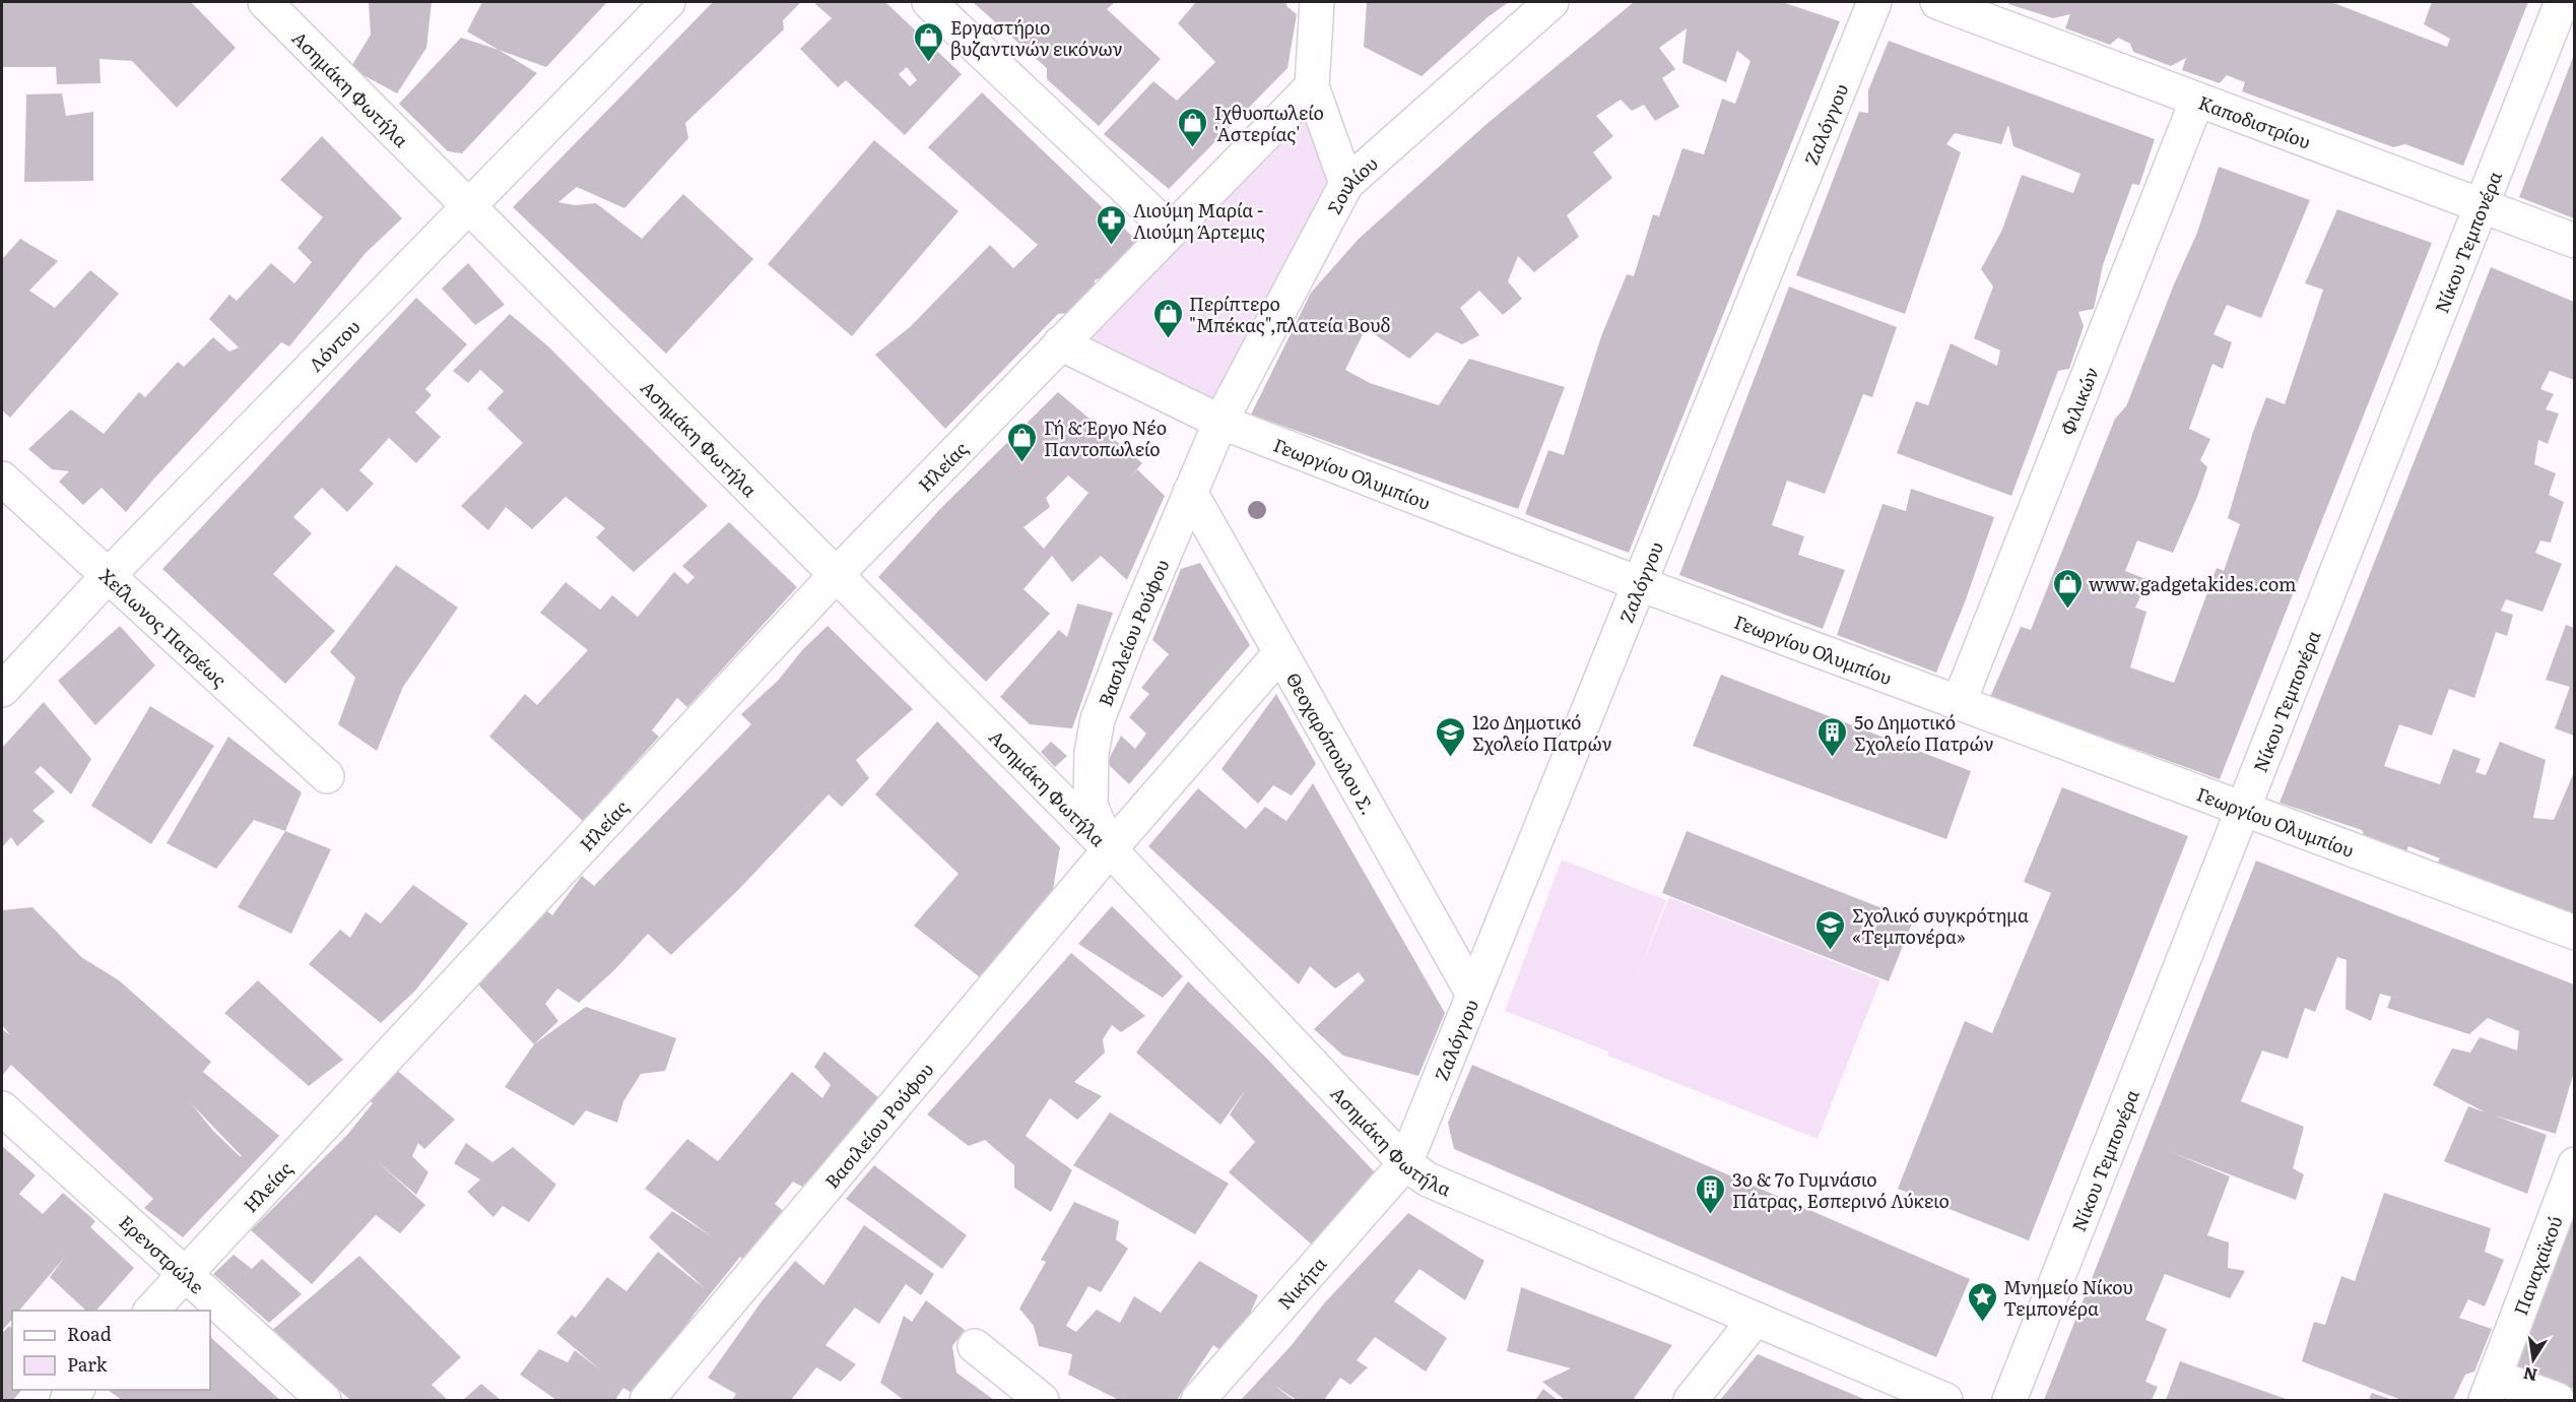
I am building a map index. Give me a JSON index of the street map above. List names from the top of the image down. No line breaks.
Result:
{"streets":{"street":["Ασημάκη Φωτήλα","Καποδιστρίου","Ζαλόγγου","Σουλίου","Νίκου Τεμπονέρα","Λόντου","Φιλικών","Ηλείας","Γεωργίου Ολυμπίου","Χείλωνος Πατρέως","Βασιλείου Ρούφου","Θεοχαρόπουλου Σ.","Ερενστρώλε","Παναχαϊκού","Νικήτα"]},"crossings":[["Ασημάκη Φωτήλα","Ζαλόγγου"],["Ασημάκη Φωτήλα","Λόντου"],["Ασημάκη Φωτήλα","Ηλείας"],["Ασημάκη Φωτήλα","Βασιλείου Ρούφου"],["Ασημάκη Φωτήλα","Νικήτα"],["Καποδιστρίου","Νίκου Τεμπονέρα"],["Καποδιστρίου","Φιλικών"],["Ζαλόγγου","Γεωργίου Ολυμπίου"],["Ζαλόγγου","Θεοχαρόπουλου Σ."],["Ζαλόγγου","Νικήτα"],["Σουλίου","Γεωργίου Ολυμπίου"],["Σουλίου","Βασιλείου Ρούφου"],["Νίκου Τεμπονέρα","Γεωργίου Ολυμπίου"],["Λόντου","Χείλωνος Πατρέως"],["Φιλικών","Γεωργίου Ολυμπίου"],["Ηλείας","Γεωργίου Ολυμπίου"],["Ηλείας","Ερενστρώλε"],["Γεωργίου Ολυμπίου","Βασιλείου Ρούφου"],["Βασιλείου Ρούφου","Θεοχαρόπουλου Σ."]],"places":{"shop":["Εργαστήριο βυζαντινών εικόνων","Ιχθυοπωλείο 'Αστερίας'","Περίπτερο \"Μπέκας\",πλατεία Βουδ","Γή & Έργο Νέο Παντοπωλείο","www.gadgetakides.com"],"pharmacy":["Λιούμη Μαρία - Λιούμη Άρτεμις"],"school or university":["12ο Δημοτικό Σχολείο Πατρών","Σχολικό συγκρότημα «Τεμπονέρα»"],"building":["5ο Δημοτικό Σχολείο Πατρών","3ο & 7ο Γυμνάσιο Πάτρας, Εσπερινό Λύκειο"],"place":["Μνημείο Νίκου Τεμπονέρα"]},"legend":["Road","Park"],"north":"bottom"}
